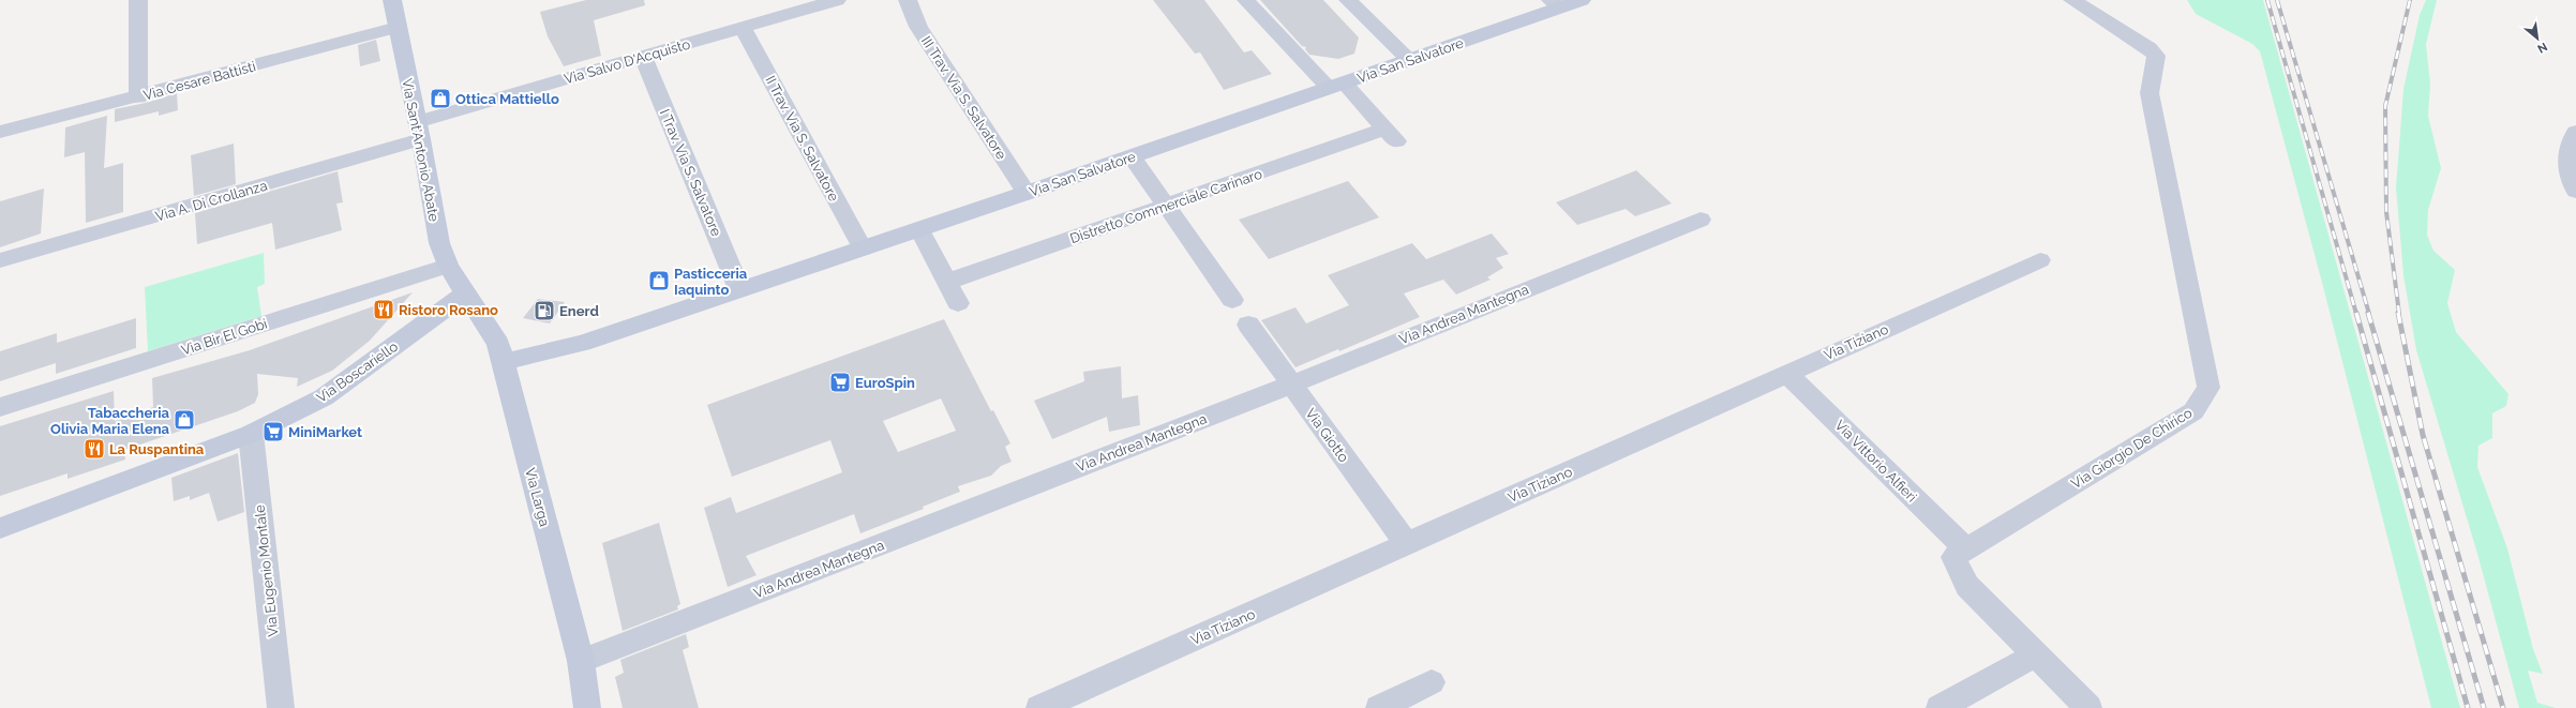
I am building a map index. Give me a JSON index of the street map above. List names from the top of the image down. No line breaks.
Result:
{"streets":{"street":["Via San Salvatore","Via Salvo D'Acquisto","Via Cesare Battisti","III Trav. Via S. Salvatore","II Trav. Via S. Salvatore","Via Sant'Antonio Abate","I Trav. Via S. Salvatore","Via A. Di Crollanza","Distretto Commerciale Carinaro","Via Andrea Mantegna","Via Bir El Gobi","Via Tiziano","Via Boscariello","Via Giotto","Via Giorgio De Chirico","Via Vittorio Alfieri","Via Larga","Via Eugenio Montale"]},"crossings":[["Via San Salvatore","III Trav. Via S. Salvatore"],["Via San Salvatore","II Trav. Via S. Salvatore"],["Via San Salvatore","I Trav. Via S. Salvatore"],["Via San Salvatore","Distretto Commerciale Carinaro"],["Via San Salvatore","Via Larga"],["Via Salvo D'Acquisto","II Trav. Via S. Salvatore"],["Via Salvo D'Acquisto","Via Sant'Antonio Abate"],["Via Salvo D'Acquisto","I Trav. Via S. Salvatore"],["Via Salvo D'Acquisto","Via A. Di Crollanza"],["Via Cesare Battisti","Via Sant'Antonio Abate"],["Via Sant'Antonio Abate","Via A. Di Crollanza"],["Via Sant'Antonio Abate","Via Bir El Gobi"],["Via Sant'Antonio Abate","Via Boscariello"],["Via Sant'Antonio Abate","Via Larga"],["Via Andrea Mantegna","Via Giotto"],["Via Andrea Mantegna","Via Larga"],["Via Tiziano","Via Giotto"],["Via Tiziano","Via Vittorio Alfieri"],["Via Boscariello","Via Larga"],["Via Boscariello","Via Eugenio Montale"],["Via Giorgio De Chirico","Via Vittorio Alfieri"]],"places":{"shop":["Ottica Mattiello","Pasticceria Iaquinto","Tabaccheria Olivia Maria Elena"],"restaurant":["Ristoro Rosano","La Ruspantina"],"fuel station":["Enerd"],"supermarket":["EuroSpin","MiniMarket"]},"north":"bottom right"}
